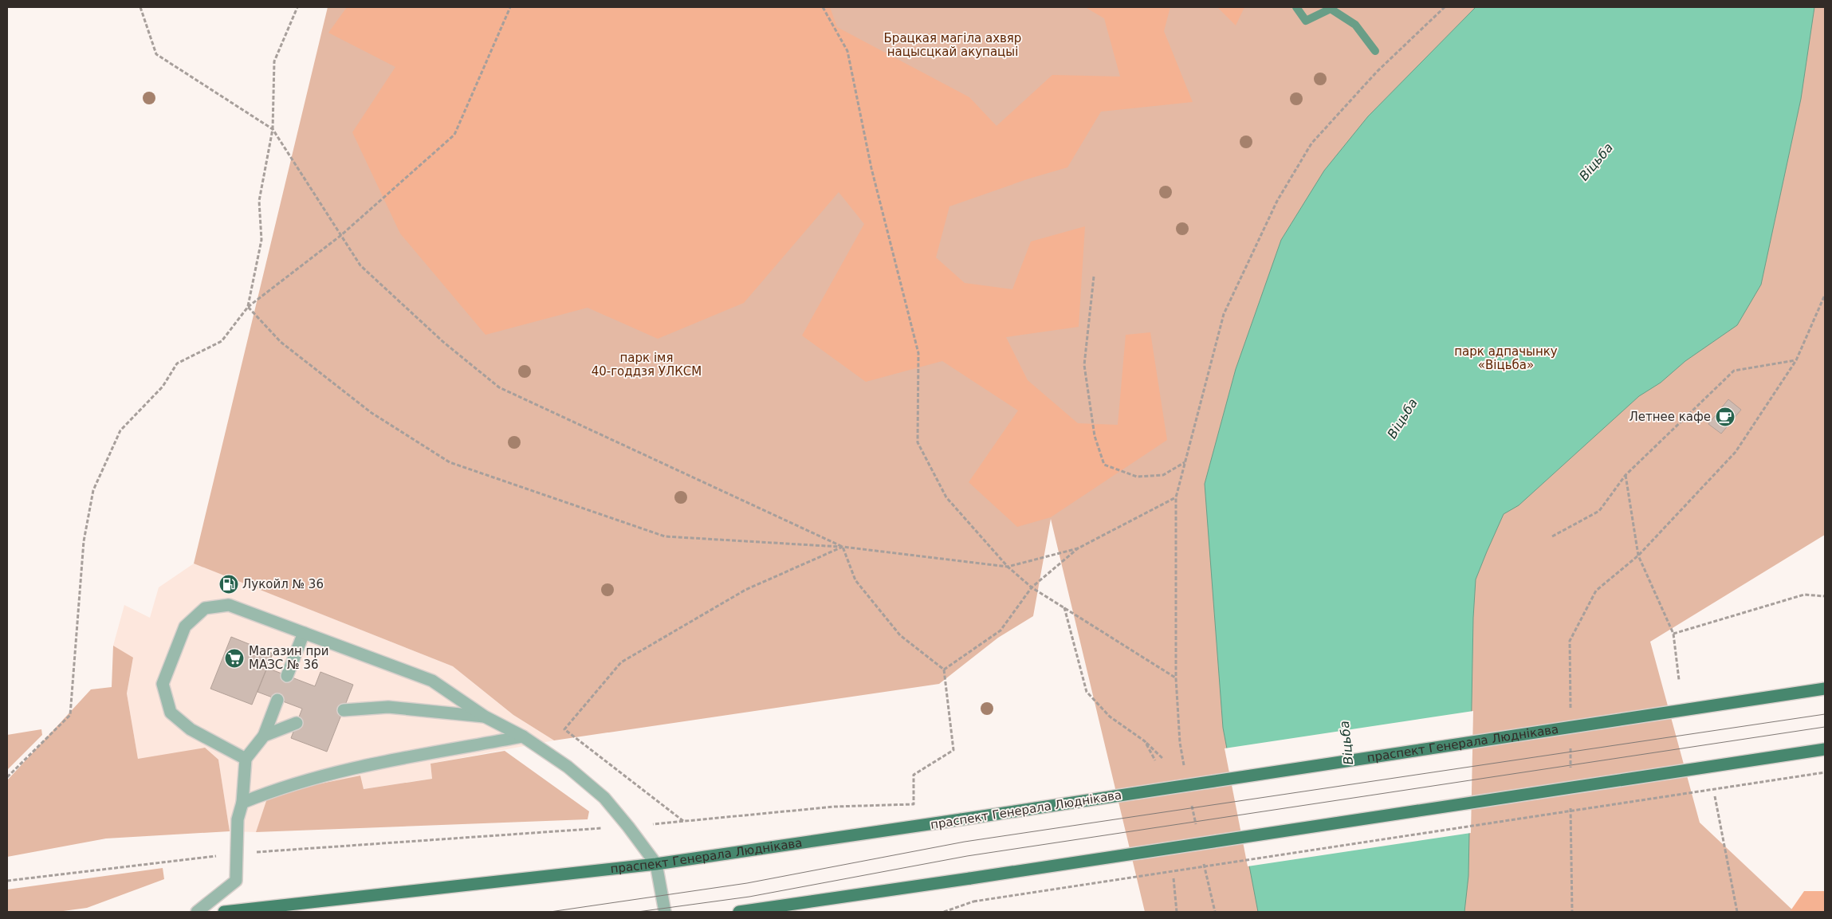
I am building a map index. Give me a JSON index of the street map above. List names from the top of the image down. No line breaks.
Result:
{"streets":{"main road":["праспект Генерала Люднікава"]},"water":["Віцьба"],"parks":["Брацкая магіла ахвяр нацысцкай акупацыі","парк адпачынку «Віцьба»","парк імя 40-годдзя УЛКСМ"],"places":{"cafe":["Летнее кафе"],"fuel station":["Лукойл № 36"],"supermarket":["Магазин при МАЗС № 36"]}}
